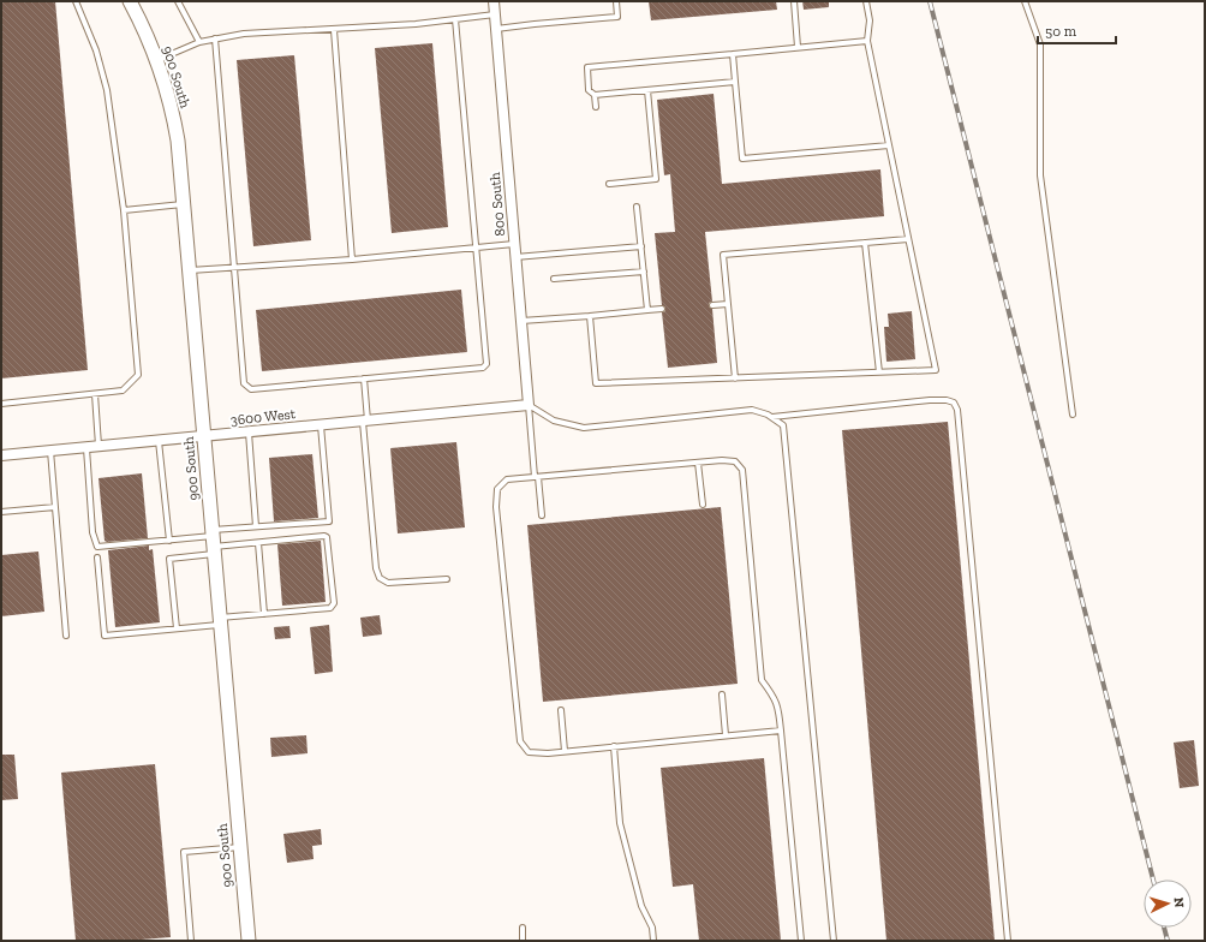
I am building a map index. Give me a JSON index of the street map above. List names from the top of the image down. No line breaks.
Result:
{"streets":{"street":["900 South","800 South","3600 West"]},"crossings":[["900 South","3600 West"],["800 South","3600 West"]],"scale_bar":"50 m","north":"right"}
